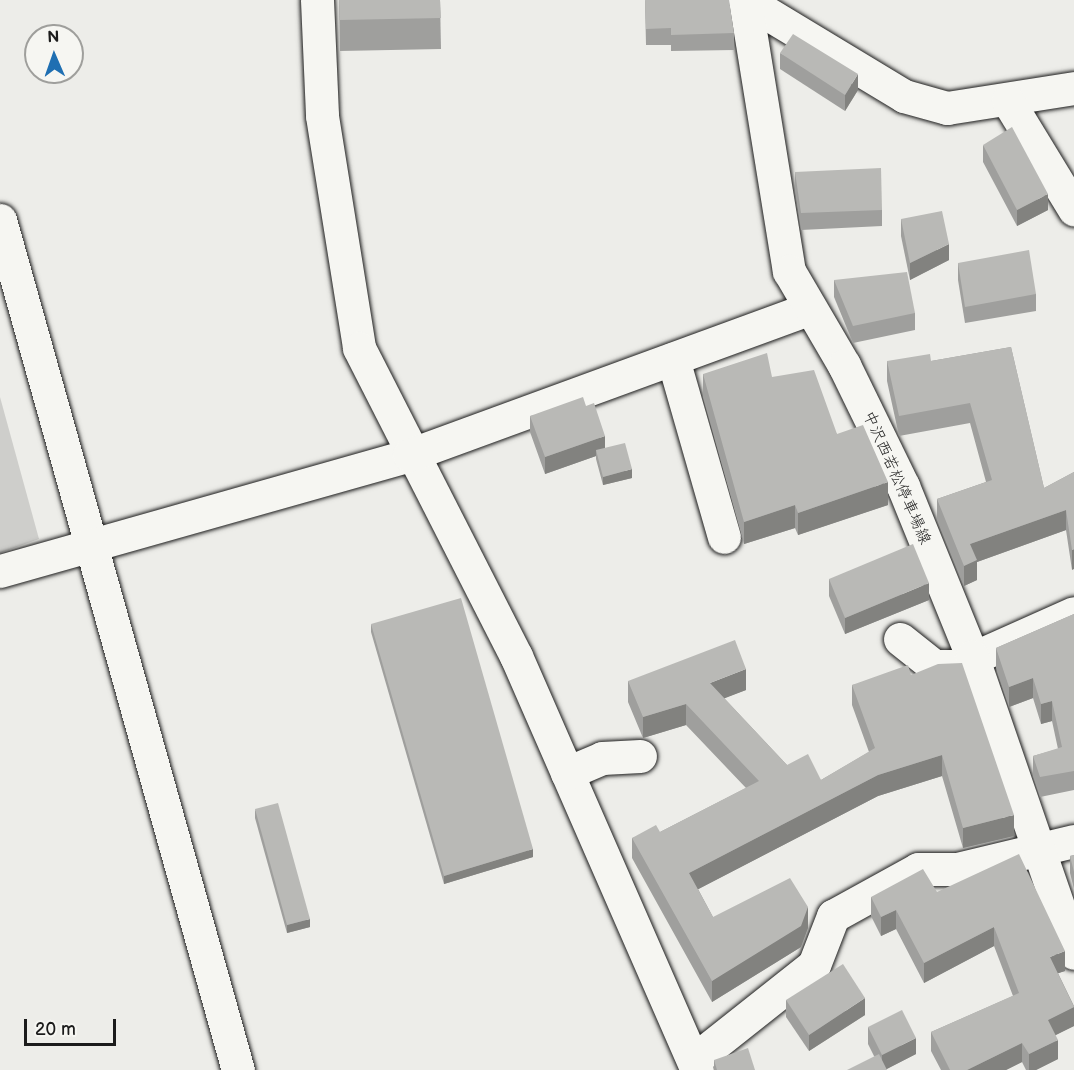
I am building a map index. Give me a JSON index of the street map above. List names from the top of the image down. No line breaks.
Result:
{"streets":{"street":["中沢西若松停車場線"]},"scale_bar":"20 m","north":"top"}
